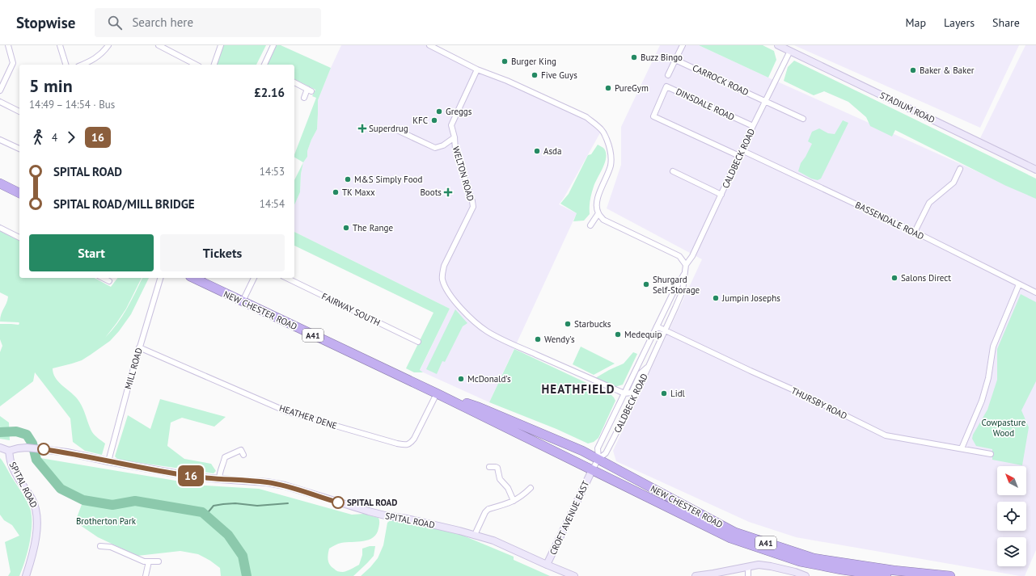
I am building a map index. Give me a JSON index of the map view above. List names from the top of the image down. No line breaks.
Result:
{"streets":{"highway":["NEW CHESTER ROAD","A41"],"main road":["STADIUM ROAD","SPITAL ROAD","CROFT AVENUE EAST"],"street":["CARROCK ROAD","DINSDALE ROAD","CALDBECK ROAD","WELTON ROAD","BASSENDALE ROAD","FAIRWAY SOUTH","MILL ROAD","THURSBY ROAD","HEATHER DENE"]},"crossings":[["CARROCK ROAD","CALDBECK ROAD"],["DINSDALE ROAD","CALDBECK ROAD"],["STADIUM ROAD","CALDBECK ROAD"],["CALDBECK ROAD","WELTON ROAD"],["CALDBECK ROAD","BASSENDALE ROAD"],["CALDBECK ROAD","NEW CHESTER ROAD"],["CALDBECK ROAD","THURSBY ROAD"],["CALDBECK ROAD","CROFT AVENUE EAST"],["NEW CHESTER ROAD","HEATHER DENE"],["NEW CHESTER ROAD","CROFT AVENUE EAST"],["MILL ROAD","HEATHER DENE"],["MILL ROAD","SPITAL ROAD"],["SPITAL ROAD","CROFT AVENUE EAST"]],"districts":["HEATHFIELD"],"parks":["Cowpasture Wood","Brotherton Park"],"places":{"other":["Buzz Bingo","Burger King","Baker & Baker","Five Guys","PureGym","Greggs","KFC","Asda","M&S Simply Food","TK Maxx","The Range","Salons Direct","Shurgard Self-Storage","Jumpin Josephs","Starbucks","Medequip","Wendy's","McDonald's","Lidl","SPITAL ROAD"],"health":["Superdrug","Boots"]},"lines":["bus line 16"],"north":"top left","page":{"header":"Stopwise","search":"Search here","nav":["Map","Layers","Share"],"on_map":"16","heading":["5 min","14:49 – 14:54 · Bus","£2.16"],"legs":["4","16"],"list":[{"name":"SPITAL ROAD","value":"14:53"},{"name":"SPITAL ROAD/MILL BRIDGE","value":"14:54"}],"buttons":["Start","Tickets"]}}
